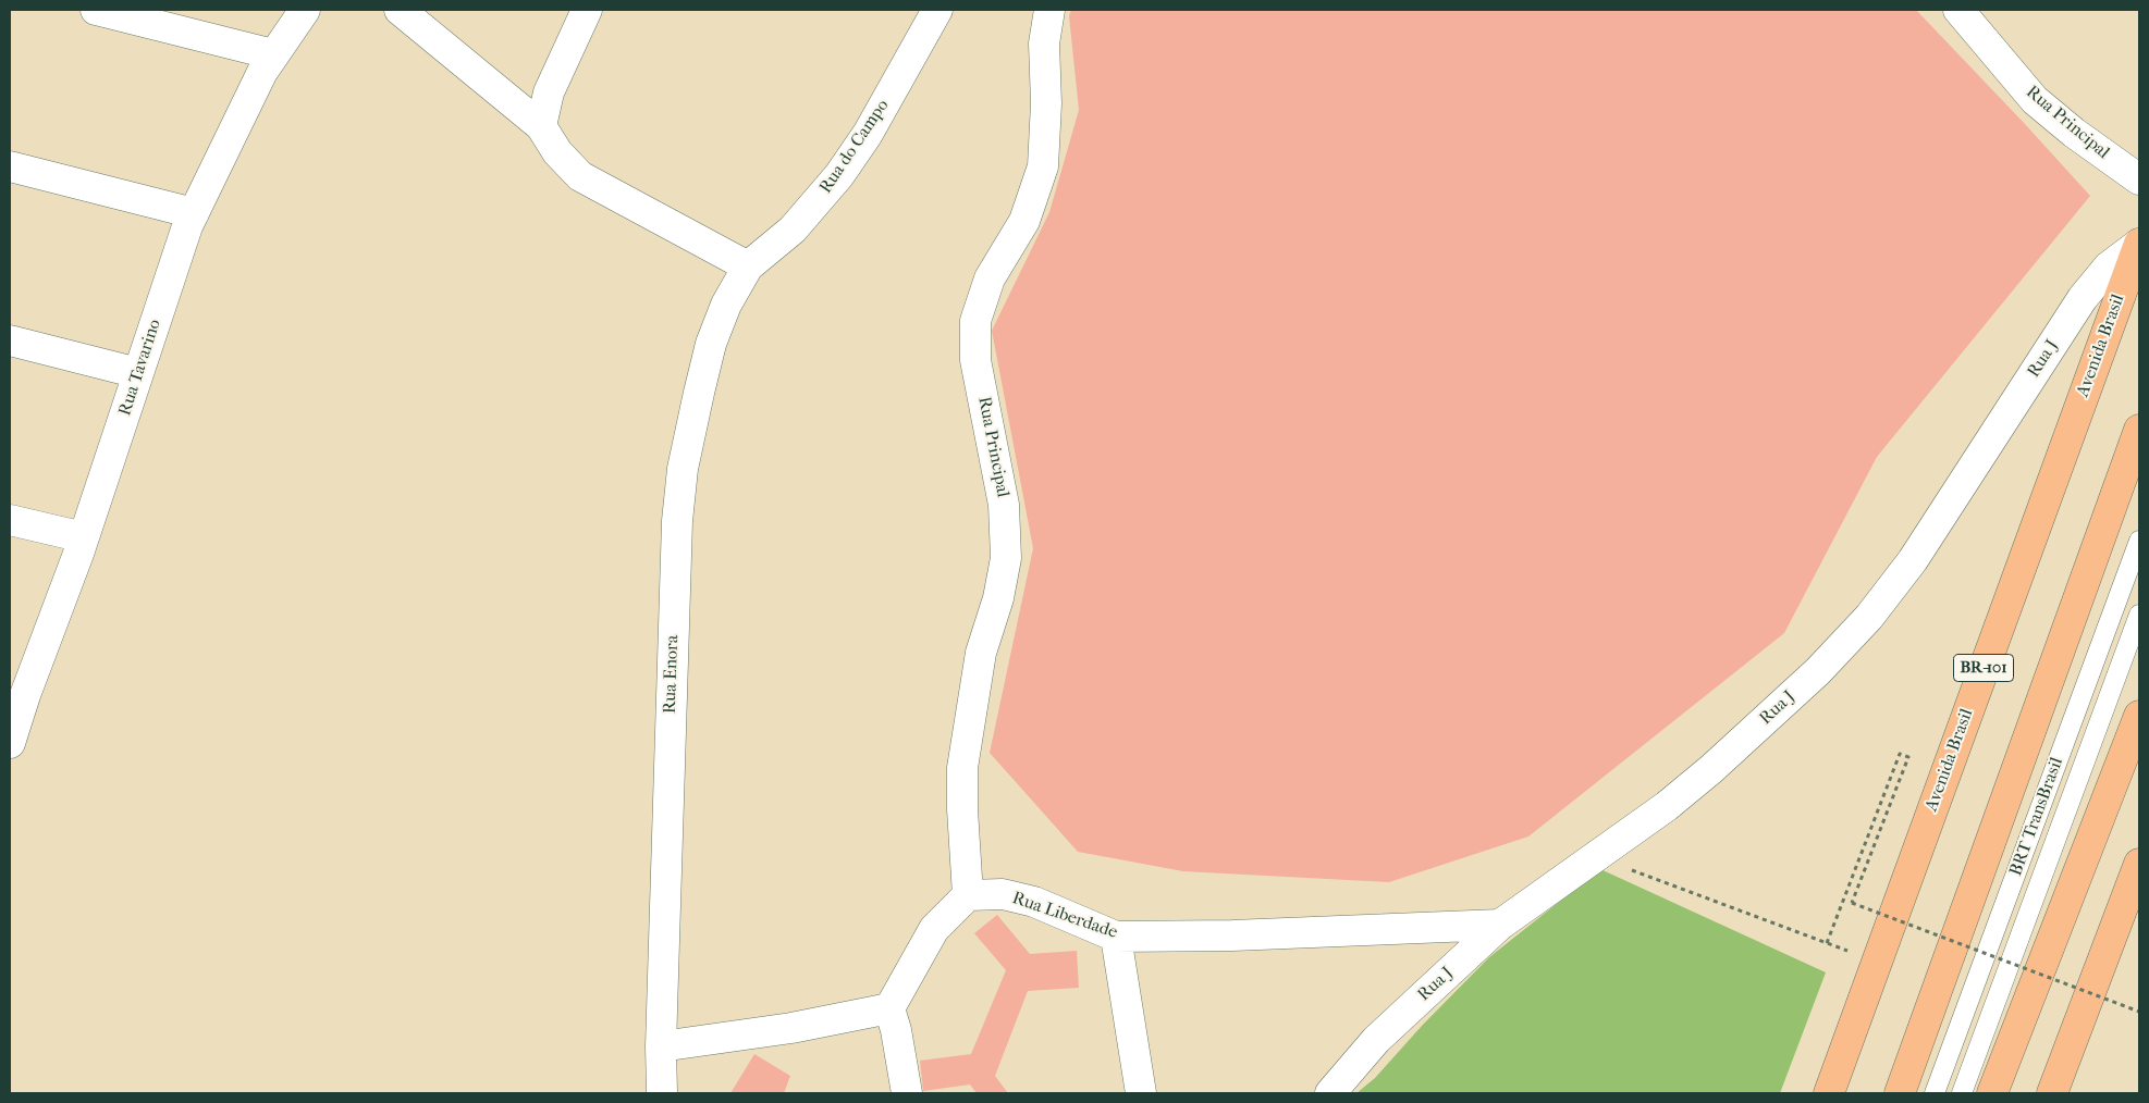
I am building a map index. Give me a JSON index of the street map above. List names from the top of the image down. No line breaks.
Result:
{"streets":{"highway":["Avenida Brasil","BR-101"],"street":["Rua Principal","Rua do Campo","Rua J","Rua Tavarino","Rua Enora","Rua Liberdade"],"lane":["BRT TransBrasil"]},"crossings":[["Rua Principal","Rua Liberdade"],["Rua do Campo","Rua Enora"],["Avenida Brasil","Rua J"],["Rua J","Rua Liberdade"]]}
